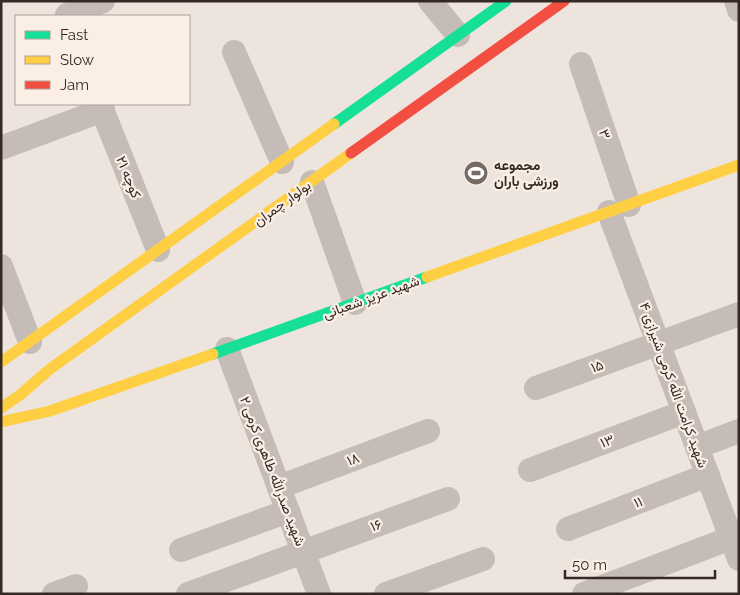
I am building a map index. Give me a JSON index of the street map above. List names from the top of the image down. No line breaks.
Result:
{"streets":{"main road":["بولوار چمران","شهید عزیز شعبانی"],"street":["۳","کوچه ۲۱","۱۵","شهید کرامت الله کرمی شیرازی ۴","۱۳","۱۸","شهید صدرالله طاهری کرمی ۲","۱۱","۱۶"]},"crossings":[["۳","شهید عزیز شعبانی"],["۳","شهید کرامت الله کرمی شیرازی ۴"],["شهید عزیز شعبانی","شهید کرامت الله کرمی شیرازی ۴"],["شهید عزیز شعبانی","شهید صدرالله طاهری کرمی ۲"],["۱۵","شهید کرامت الله کرمی شیرازی ۴"],["شهید کرامت الله کرمی شیرازی ۴","۱۳"],["شهید کرامت الله کرمی شیرازی ۴","۱۱"],["۱۸","شهید صدرالله طاهری کرمی ۲"],["شهید صدرالله طاهری کرمی ۲","۱۶"]],"places":{"sports":["مجموعه ورزشی باران"]},"legend":["Fast","Slow","Jam"],"scale_bar":"50 m"}
